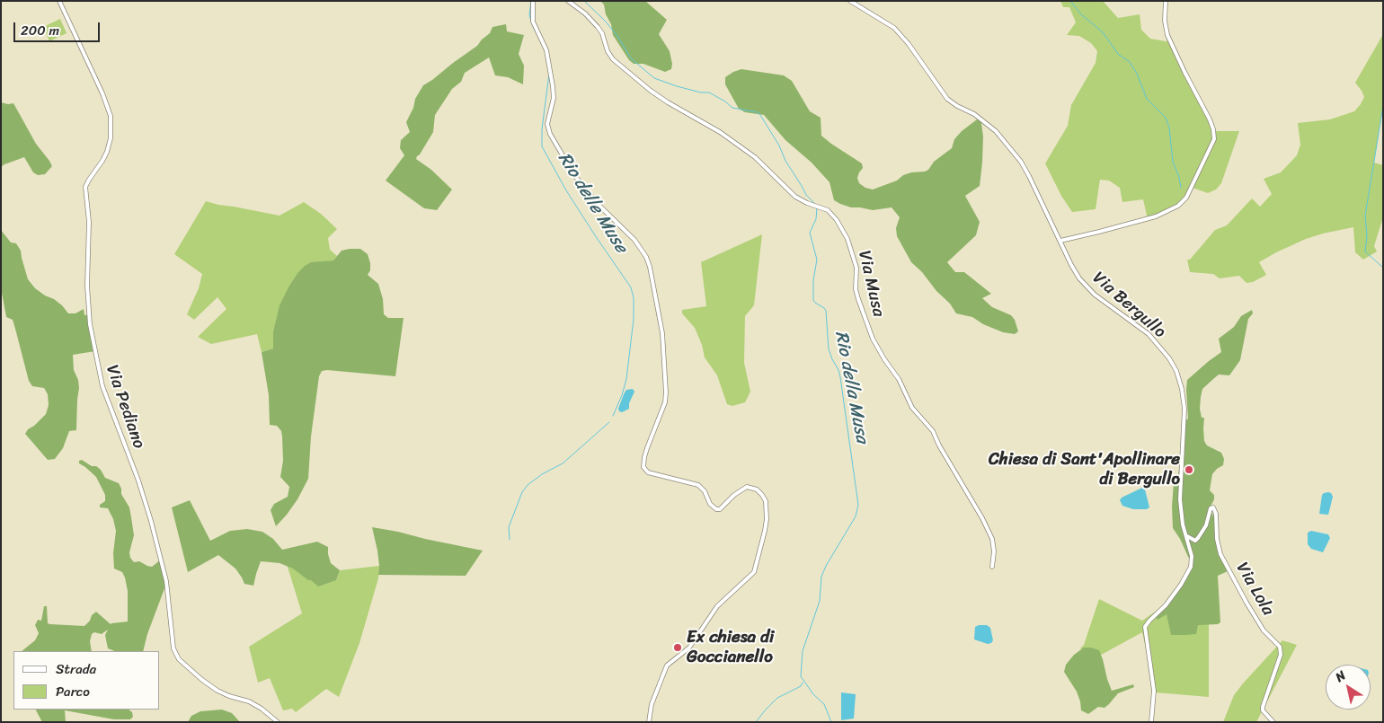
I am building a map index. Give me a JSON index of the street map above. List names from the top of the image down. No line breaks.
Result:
{"streets":{"street":["Via Musa","Via Bergullo","Via Pediano","Via Lola"]},"crossings":[["Via Bergullo","Via Lola"]],"water":["Rio delle Muse","Rio della Musa"],"places":["Chiesa di Sant'Apollinare di Bergullo","Ex chiesa di Goccianello"],"legend":["Strada","Parco"],"scale_bar":"200 m","north":"top left"}
